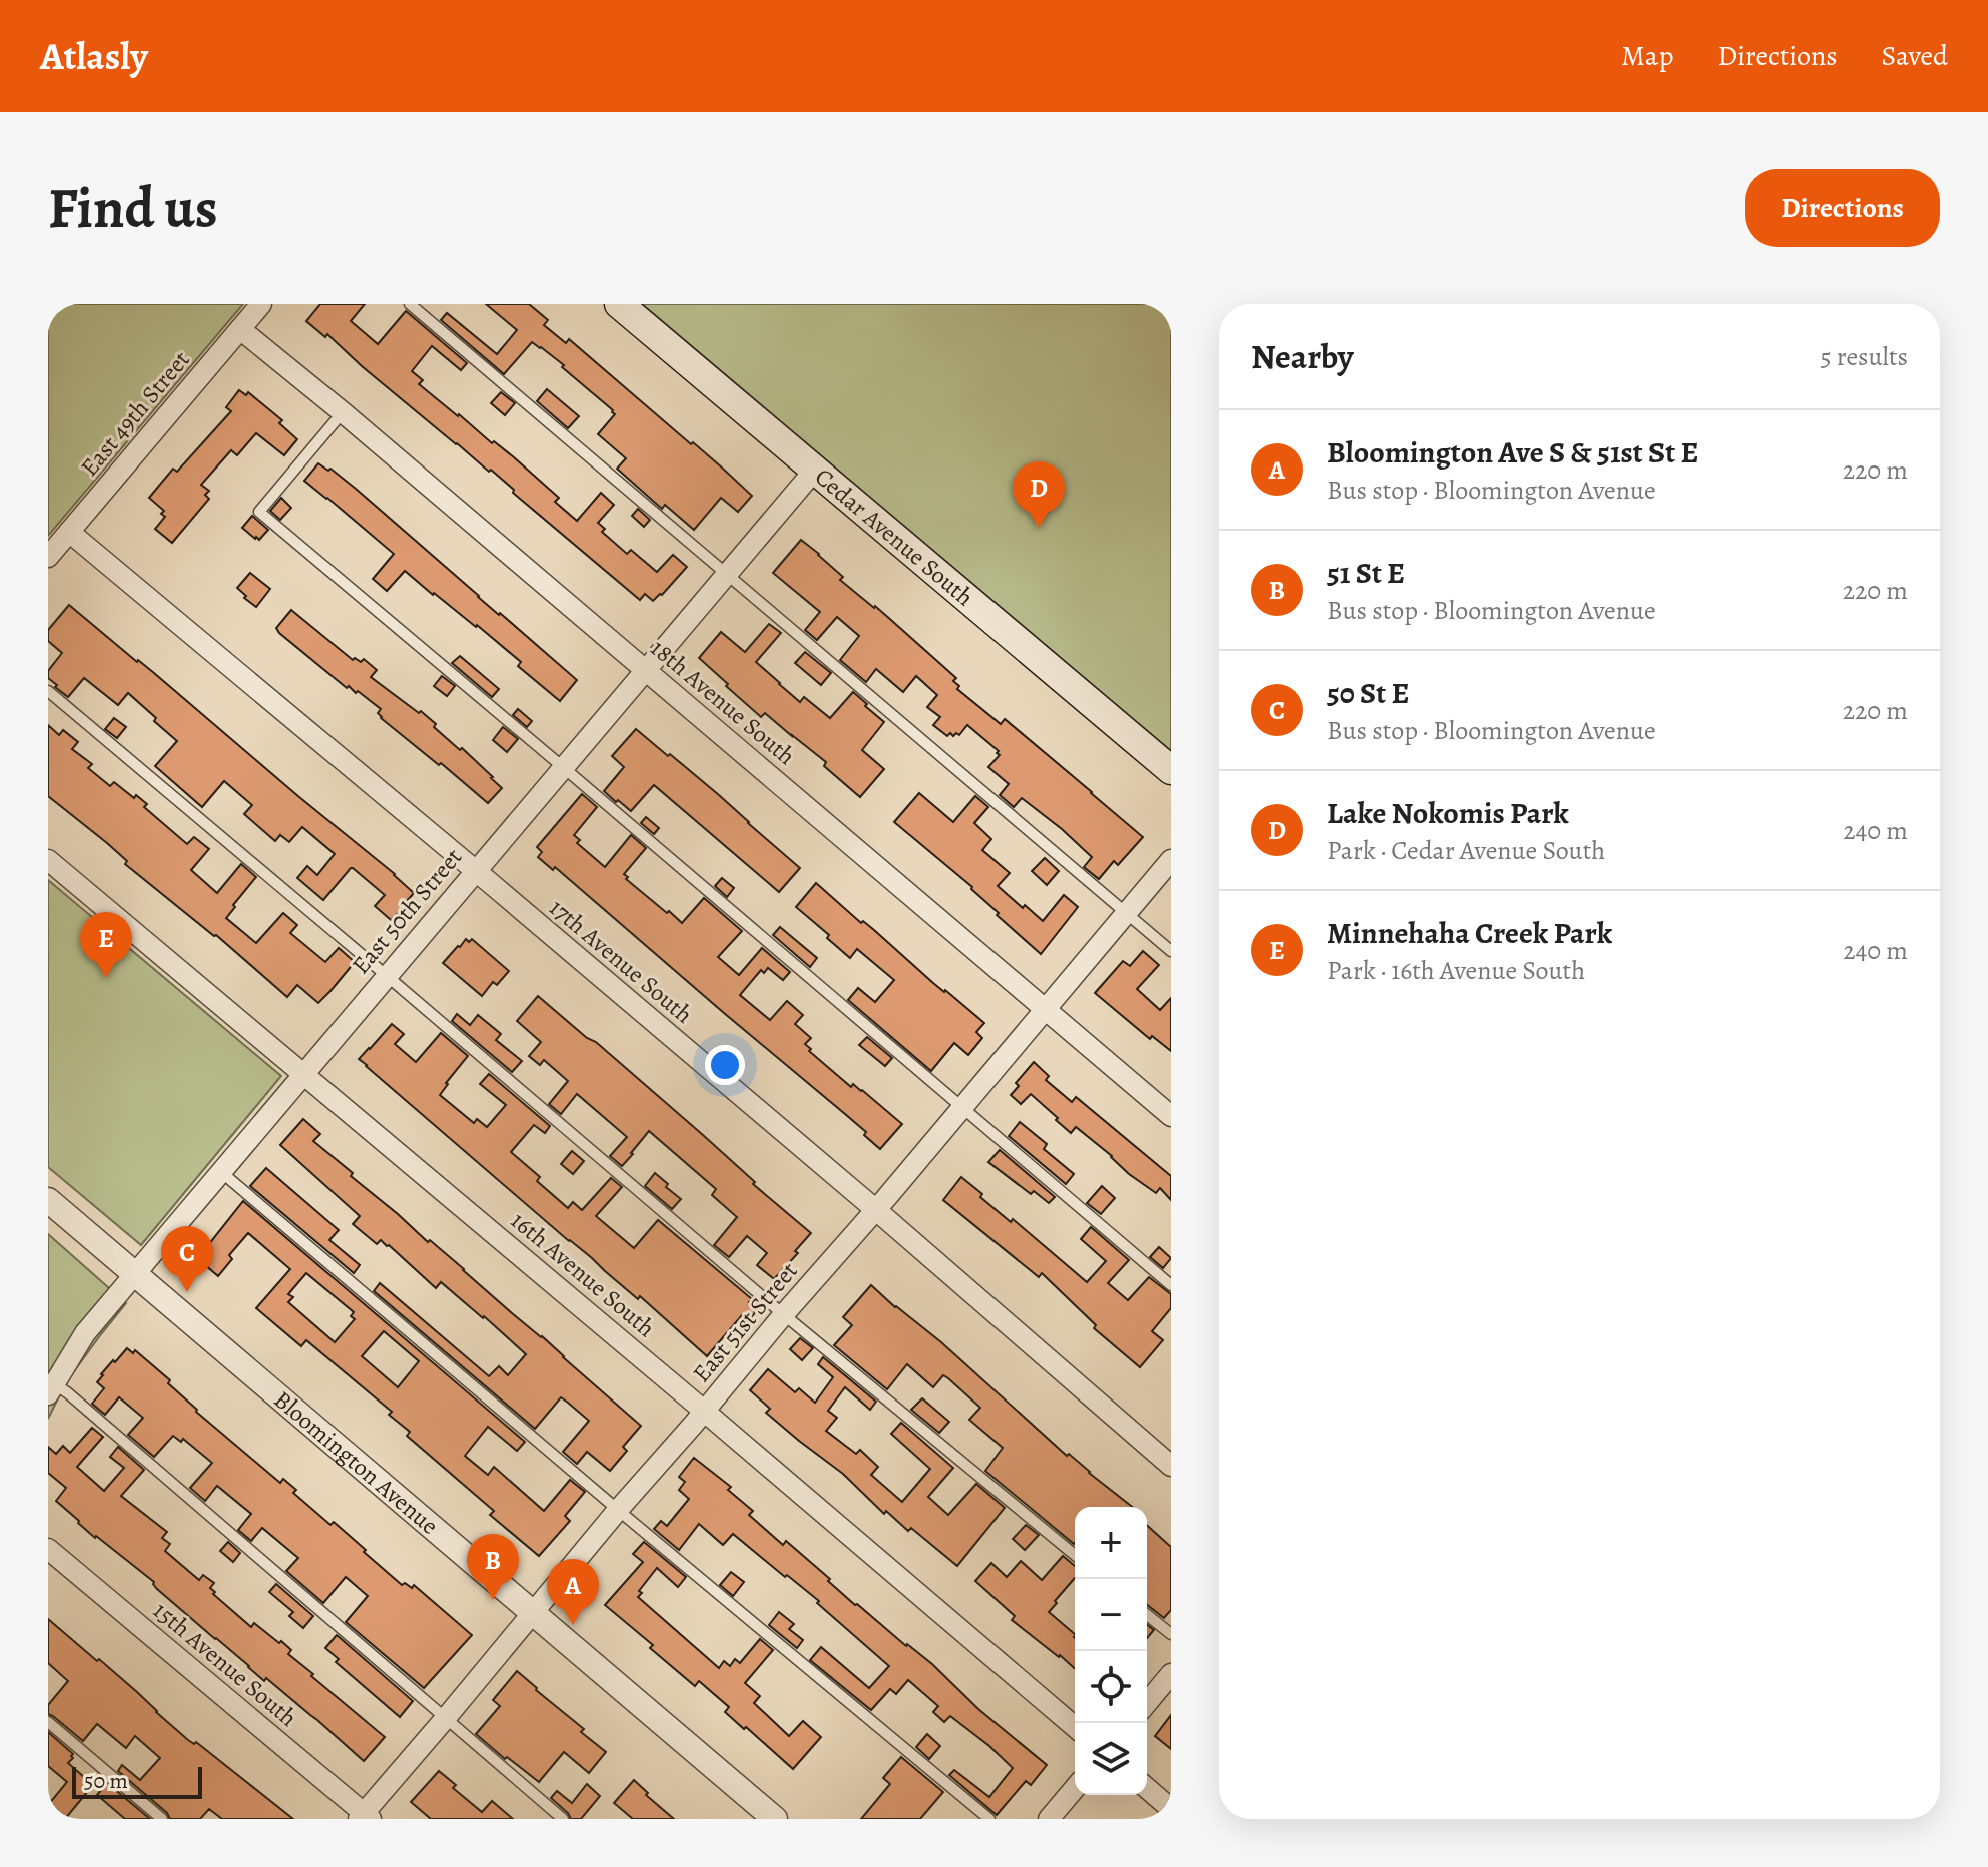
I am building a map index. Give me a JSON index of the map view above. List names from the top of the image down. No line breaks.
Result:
{"streets":{"main road":["Cedar Avenue South"],"street":["East 49th Street","18th Avenue South","East 50th Street","17th Avenue South","16th Avenue South","East 51st Street","Bloomington Avenue","15th Avenue South"]},"crossings":[["East 49th Street","18th Avenue South"],["East 49th Street","17th Avenue South"],["Cedar Avenue South","East 50th Street"],["18th Avenue South","East 50th Street"],["18th Avenue South","East 51st Street"],["East 50th Street","17th Avenue South"],["East 50th Street","16th Avenue South"],["East 50th Street","Bloomington Avenue"],["17th Avenue South","East 51st Street"],["16th Avenue South","East 51st Street"],["East 51st Street","Bloomington Avenue"],["East 51st Street","15th Avenue South"]],"scale_bar":"50 m","page":{"header":"Atlasly","nav":["Map","Directions","Saved"],"buttons":"Directions","title":"Find us","heading":["Nearby","5 results"],"list":[{"mark":"A","name":"Bloomington Ave S & 51st St E","note":"Bus stop · Bloomington Avenue","value":"220 m"},{"mark":"B","name":"51 St E","note":"Bus stop · Bloomington Avenue","value":"220 m"},{"mark":"C","name":"50 St E","note":"Bus stop · Bloomington Avenue","value":"220 m"},{"mark":"D","name":"Lake Nokomis Park","note":"Park · Cedar Avenue South","value":"240 m"},{"mark":"E","name":"Minnehaha Creek Park","note":"Park · 16th Avenue South","value":"240 m"}],"pins":["D","E","C","B","A"],"map_buttons":["+","−"],"scale":"50 m"}}
